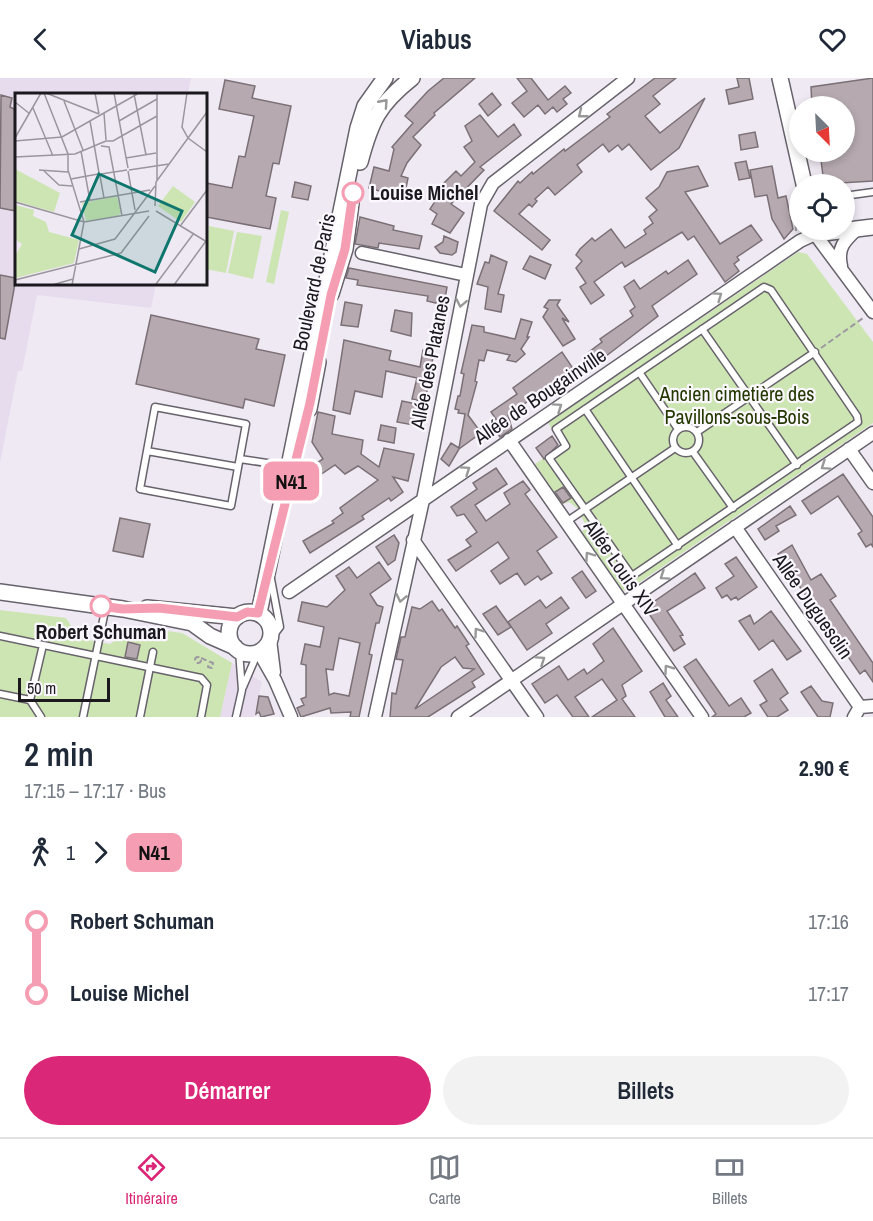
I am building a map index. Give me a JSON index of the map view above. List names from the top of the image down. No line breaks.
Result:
{"streets":{"street":["Boulevard de Paris","Allée des Platanes","Allée de Bougainville","Allée Louis XIV","Allée Duguesclin"]},"crossings":[["Allée des Platanes","Allée de Bougainville"],["Allée de Bougainville","Allée Louis XIV"]],"one_way":["Allée des Platanes","Allée de Bougainville","Allée Louis XIV"],"parks":["Ancien cimetière des Pavillons-sous-Bois"],"places":["Louise Michel","Robert Schuman"],"lines":["bus line N41"],"scale_bar":"50 m","north":"bottom right","page":{"header":"Viabus","on_map":"N41","scale":"50 m","heading":["2 min","17:15 – 17:17 · Bus","2.90 €"],"legs":["1","N41"],"list":[{"name":"Robert Schuman","value":"17:16"},{"name":"Louise Michel","value":"17:17"}],"buttons":["Démarrer","Billets"],"tabs":["Itinéraire","Carte","Billets"]}}
